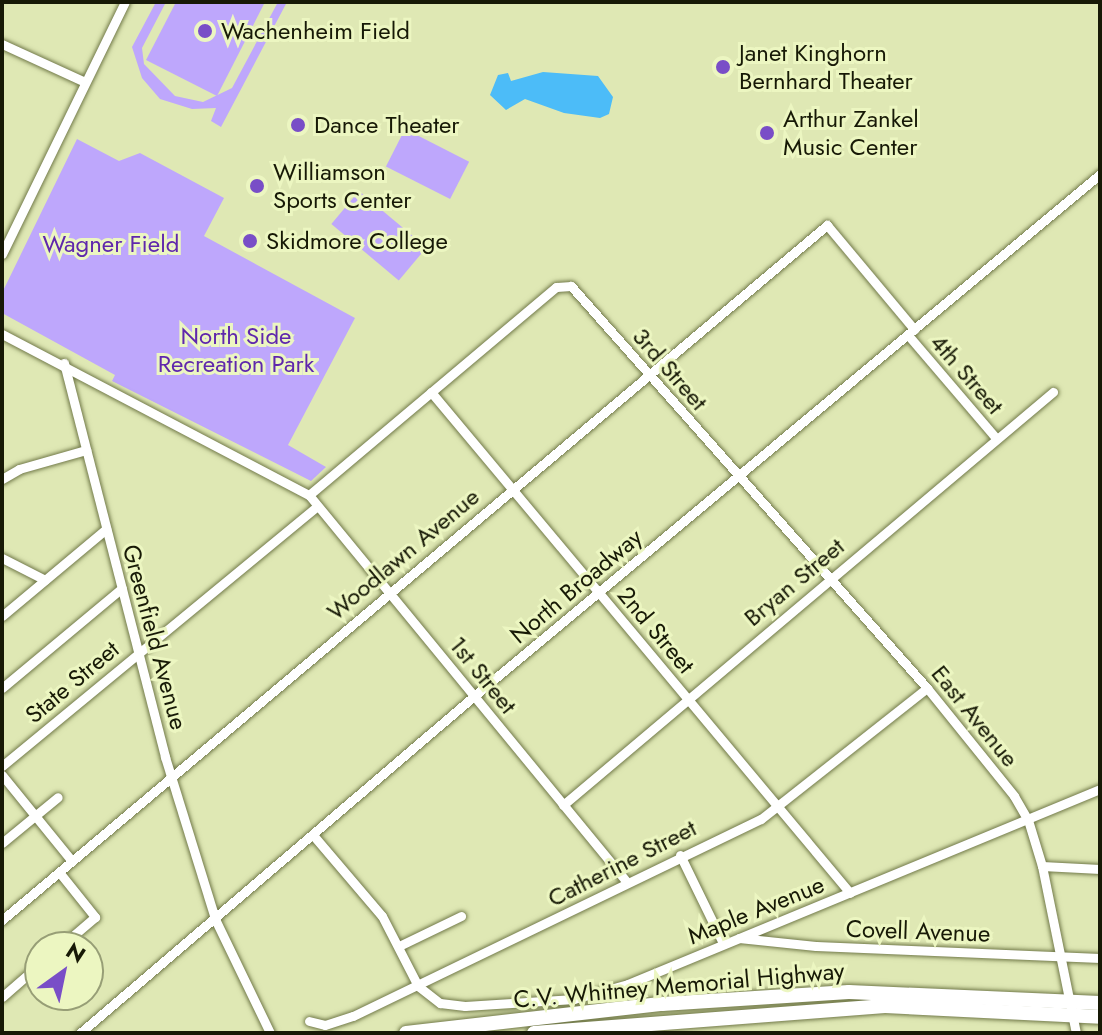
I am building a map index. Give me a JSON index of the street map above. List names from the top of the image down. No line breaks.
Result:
{"streets":{"highway":["C.V. Whitney Memorial Highway"],"street":["3rd Street","4th Street","Woodlawn Avenue","Bryan Street","North Broadway","2nd Street","Greenfield Avenue","1st Street","State Street","East Avenue","Catherine Street","Maple Avenue","Covell Avenue"]},"crossings":[["3rd Street","Woodlawn Avenue"],["3rd Street","North Broadway"],["3rd Street","2nd Street"],["3rd Street","East Avenue"],["4th Street","Woodlawn Avenue"],["4th Street","Bryan Street"],["4th Street","North Broadway"],["Woodlawn Avenue","2nd Street"],["Woodlawn Avenue","Greenfield Avenue"],["Woodlawn Avenue","1st Street"],["Bryan Street","2nd Street"],["Bryan Street","1st Street"],["Bryan Street","East Avenue"],["North Broadway","2nd Street"],["North Broadway","Greenfield Avenue"],["North Broadway","1st Street"],["North Broadway","East Avenue"],["2nd Street","Catherine Street"],["2nd Street","Maple Avenue"],["Greenfield Avenue","State Street"],["1st Street","State Street"],["1st Street","Catherine Street"],["East Avenue","Catherine Street"],["East Avenue","Maple Avenue"],["East Avenue","Covell Avenue"],["East Avenue","C.V. Whitney Memorial Highway"],["Catherine Street","Maple Avenue"],["Maple Avenue","Covell Avenue"]],"parks":["Wagner Field","North Side Recreation Park"],"places":["Wachenheim Field","Janet Kinghorn Bernhard Theater","Dance Theater","Arthur Zankel Music Center","Williamson Sports Center","Skidmore College"],"north":"top right"}
